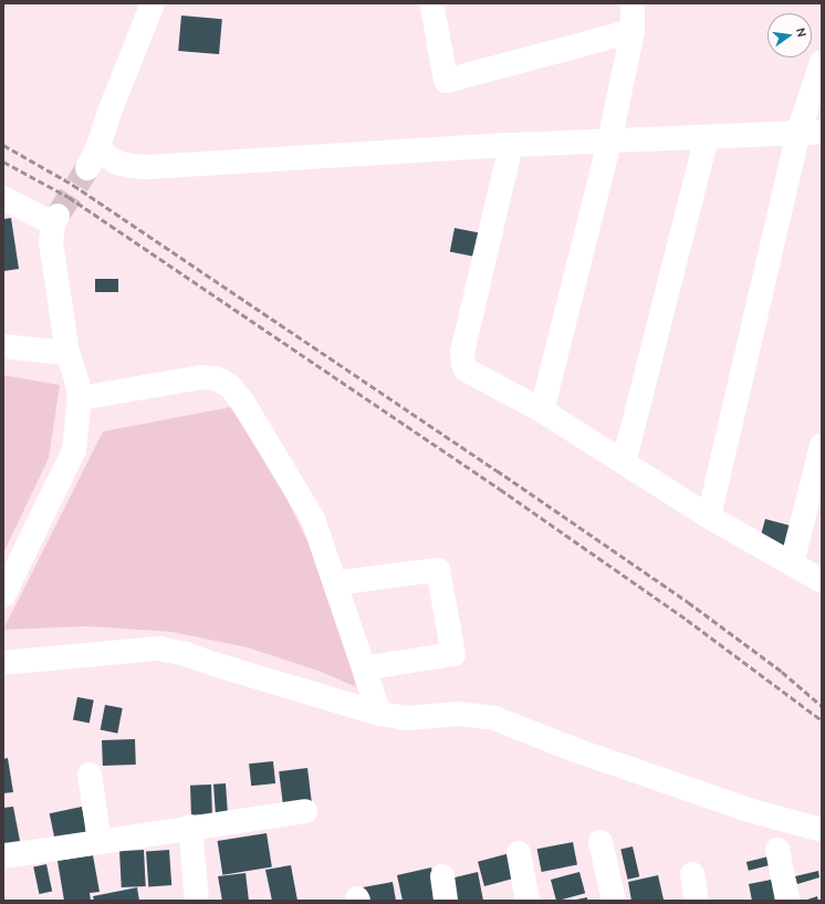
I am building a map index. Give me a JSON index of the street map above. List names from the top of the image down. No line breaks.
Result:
{"north":"right"}
